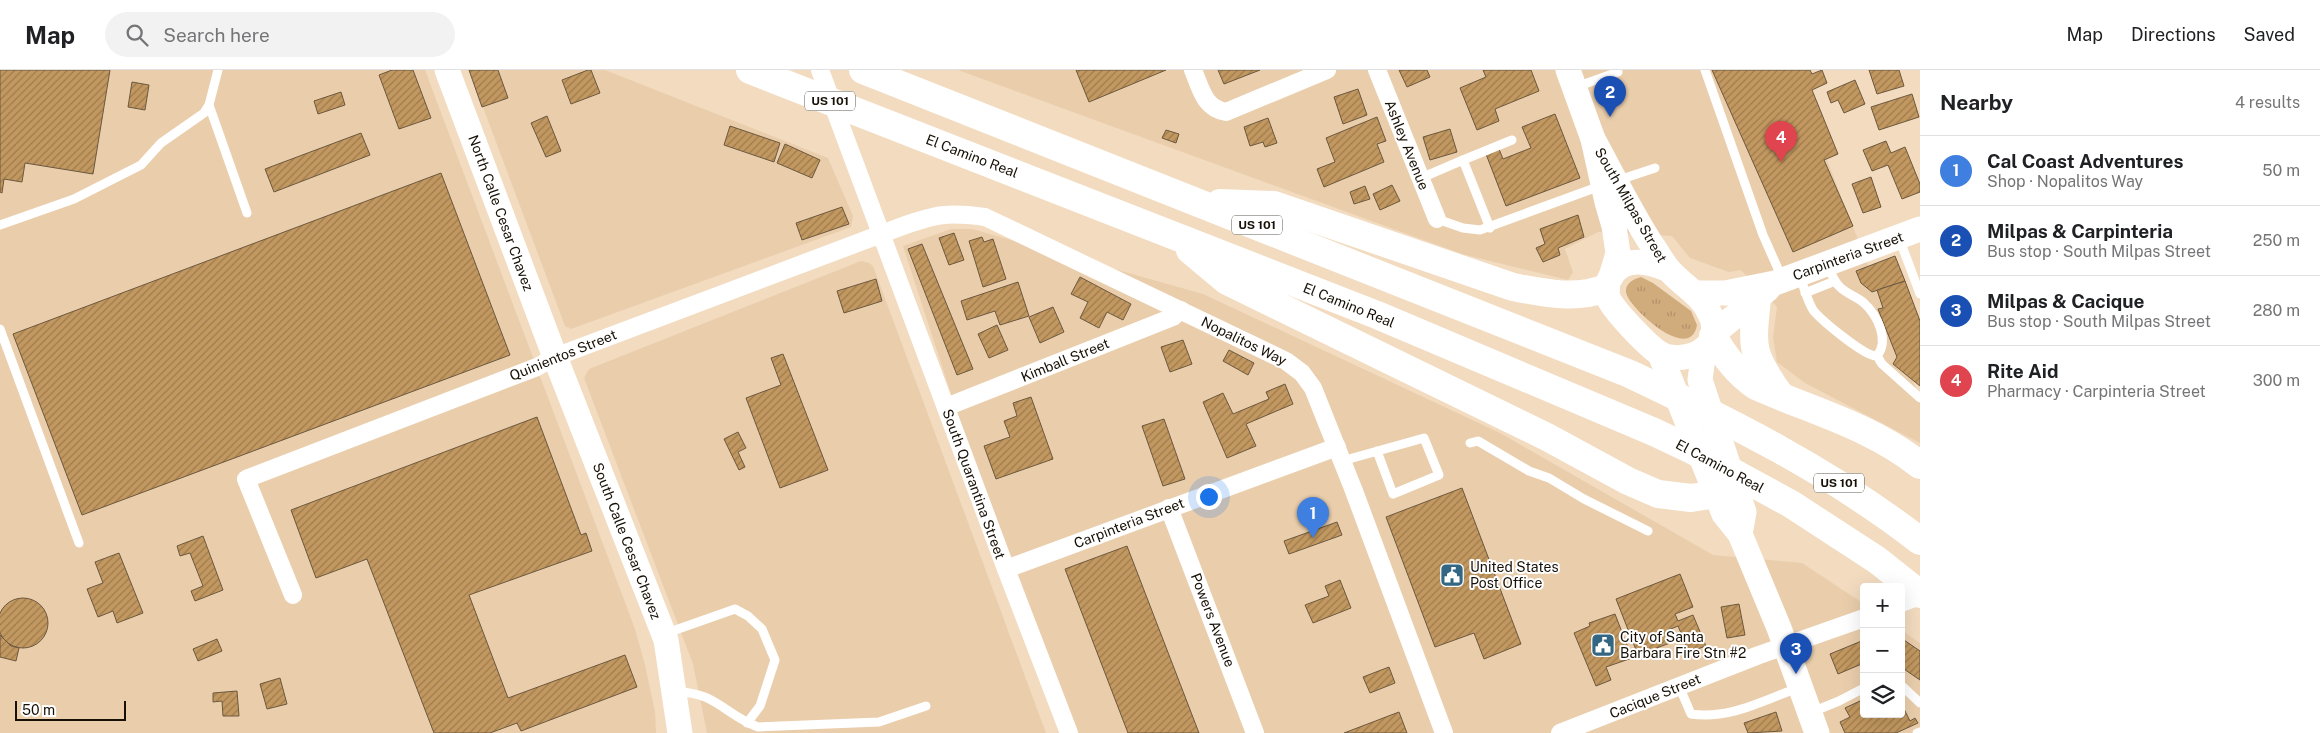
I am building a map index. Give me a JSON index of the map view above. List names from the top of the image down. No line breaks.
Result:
{"streets":{"highway":["US 101","El Camino Real"],"main road":["South Milpas Street","North Calle Cesar Chavez","Carpinteria Street","South Calle Cesar Chavez"],"street":["Ashley Avenue","Nopalitos Way","Quinientos Street","Kimball Street","South Quarantina Street","Powers Avenue","Cacique Street"]},"crossings":[["South Milpas Street","Carpinteria Street"],["North Calle Cesar Chavez","Quinientos Street"],["North Calle Cesar Chavez","South Calle Cesar Chavez"],["Carpinteria Street","Nopalitos Way"],["Carpinteria Street","South Quarantina Street"],["Carpinteria Street","Powers Avenue"],["Nopalitos Way","Quinientos Street"],["Nopalitos Way","Kimball Street"],["Nopalitos Way","South Quarantina Street"],["Quinientos Street","South Quarantina Street"],["Quinientos Street","South Calle Cesar Chavez"],["Kimball Street","South Quarantina Street"]],"places":{"public building":["United States Post Office","City of Santa Barbara Fire Stn #2"]},"scale_bar":"50 m","page":{"header":"Map","search":"Search here","nav":["Map","Directions","Saved"],"heading":["Nearby","4 results"],"pins":["2","4","1","3"],"list":[{"mark":"1","name":"Cal Coast Adventures","note":"Shop · Nopalitos Way","value":"50 m"},{"mark":"2","name":"Milpas & Carpinteria","note":"Bus stop · South Milpas Street","value":"250 m"},{"mark":"3","name":"Milpas & Cacique","note":"Bus stop · South Milpas Street","value":"280 m"},{"mark":"4","name":"Rite Aid","note":"Pharmacy · Carpinteria Street","value":"300 m"}],"map_buttons":["+","−"],"scale":"50 m"}}
